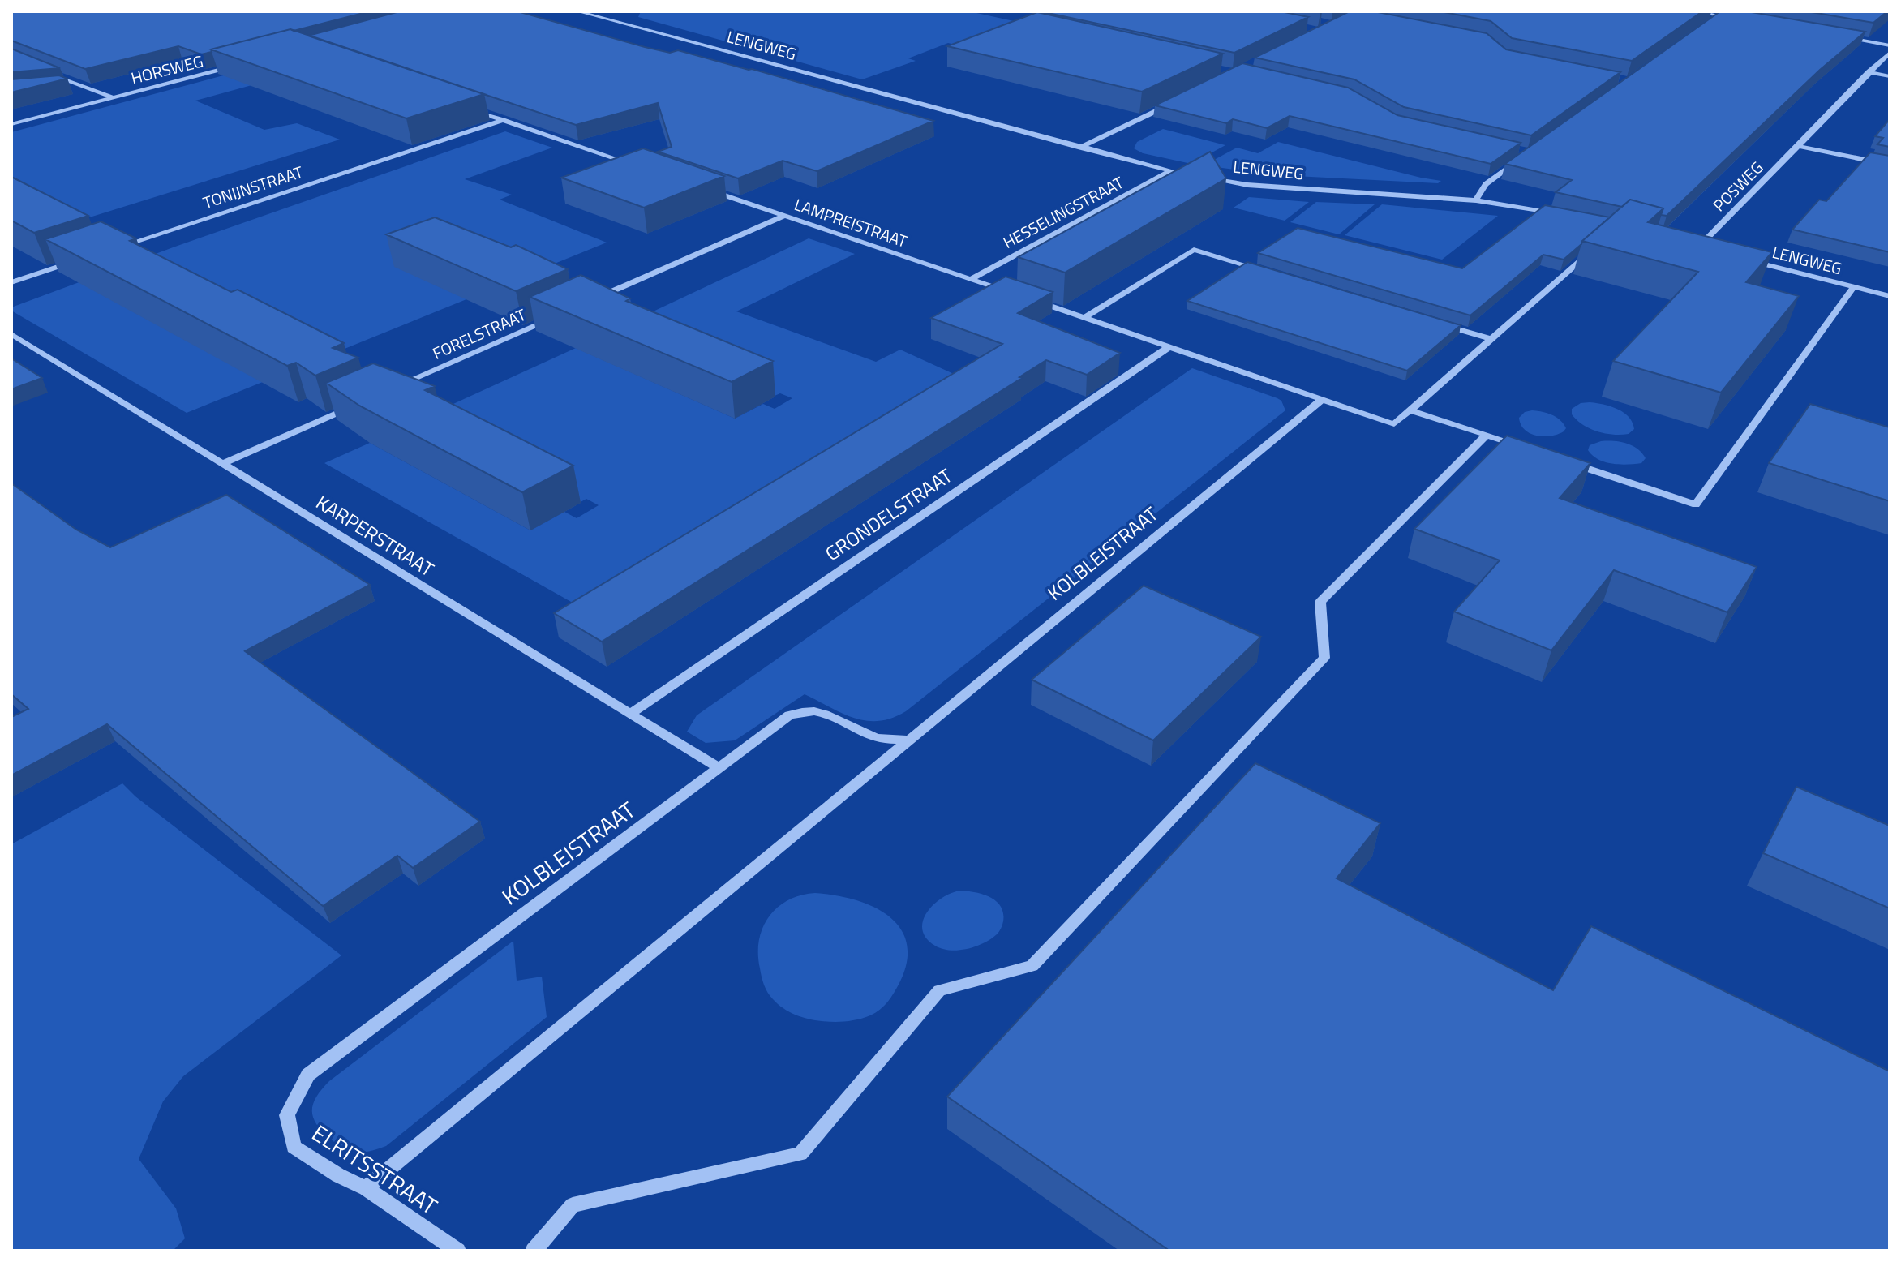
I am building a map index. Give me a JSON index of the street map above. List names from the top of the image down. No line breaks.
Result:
{"streets":{"street":["LENGWEG","HORSWEG","POSWEG","TONIJNSTRAAT","HESSELINGSTRAAT","LAMPREISTRAAT","FORELSTRAAT","GRONDELSTRAAT","KARPERSTRAAT","KOLBLEISTRAAT","ELRITSSTRAAT"]},"crossings":[["LENGWEG","HESSELINGSTRAAT"],["HESSELINGSTRAAT","LAMPREISTRAAT"],["GRONDELSTRAAT","KARPERSTRAAT"],["KARPERSTRAAT","KOLBLEISTRAAT"],["KOLBLEISTRAAT","ELRITSSTRAAT"]]}
